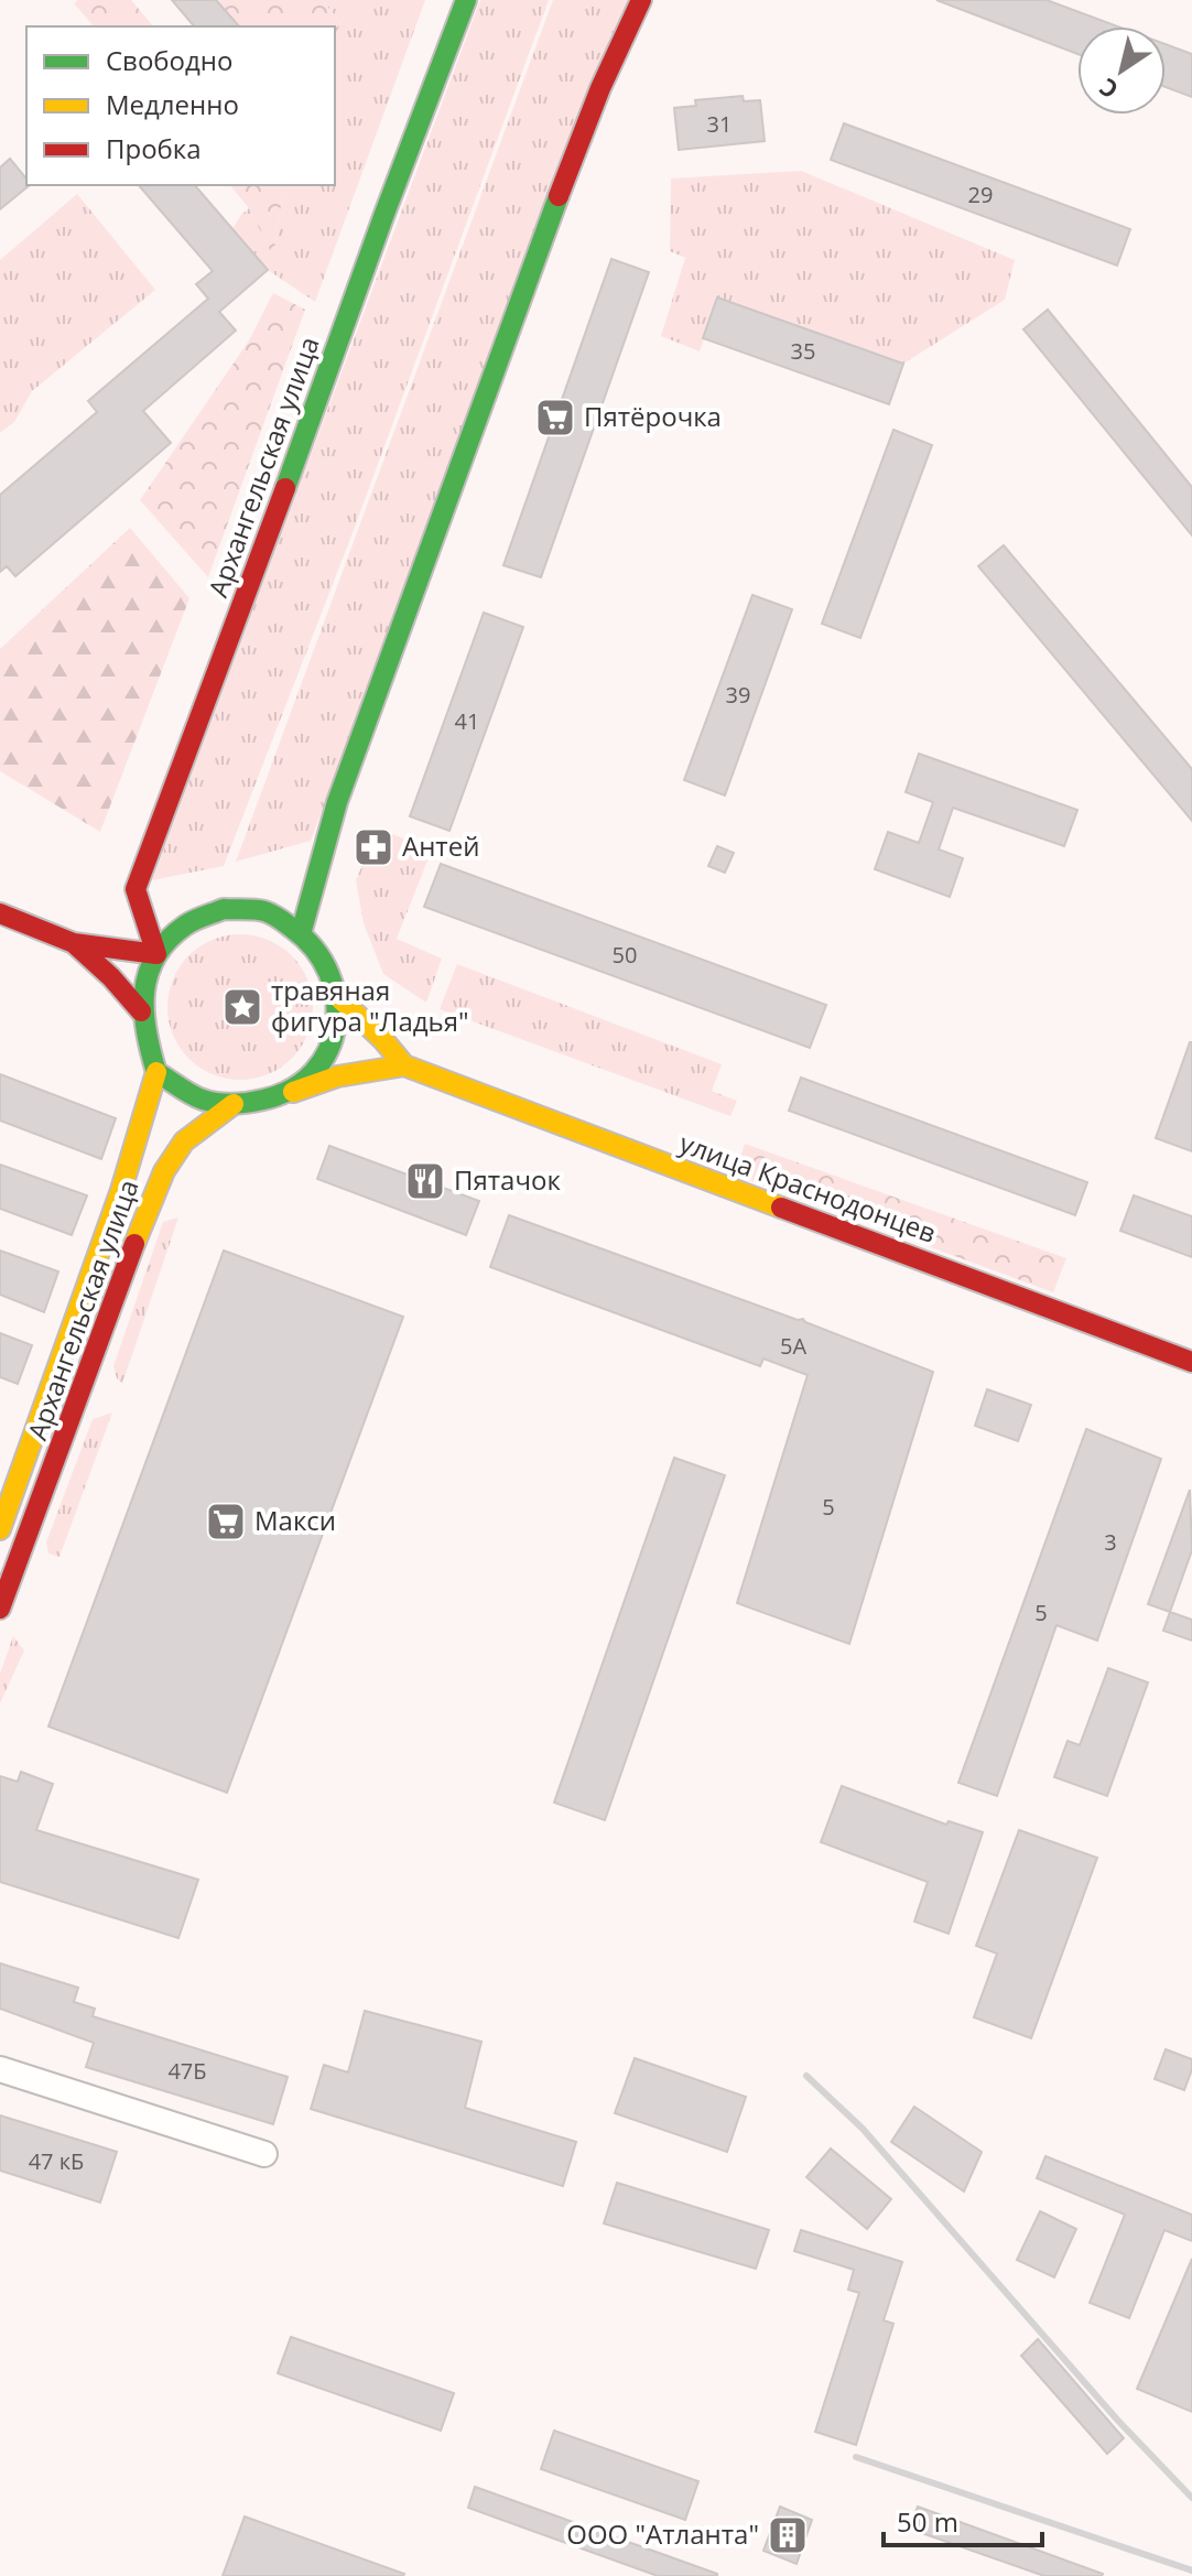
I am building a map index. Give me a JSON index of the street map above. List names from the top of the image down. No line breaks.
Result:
{"streets":{"main road":["Архангельская улица","улица Краснодонцев"]},"crossings":[["Архангельская улица","улица Краснодонцев"]],"places":{"supermarket":["Пятёрочка","Макси"],"pharmacy":["Антей"],"place":["травяная фигура \"Ладья\""],"restaurant":["Пятачок"],"building":["ООО \"Атланта\""]},"house_numbers":["31","29","35","39","41","50","5А","5","3","5","47Б","47 кБ"],"legend":["Свободно","Медленно","Пробка"],"scale_bar":"50 m","north":"bottom left"}
